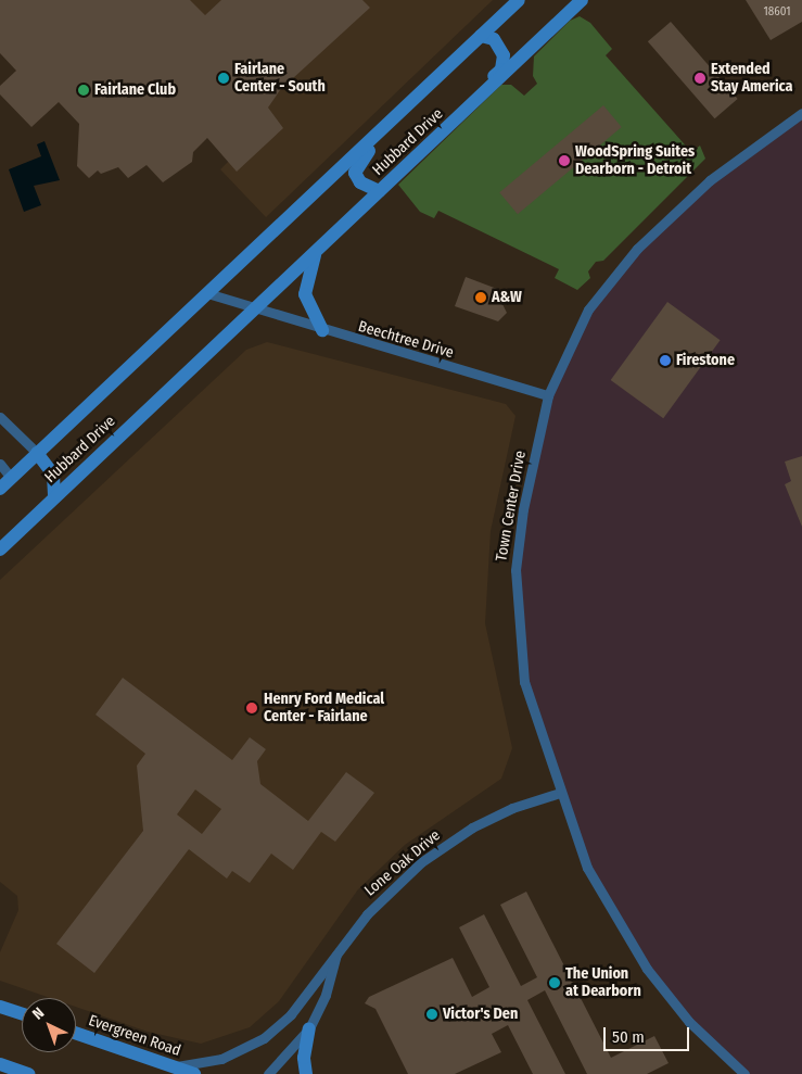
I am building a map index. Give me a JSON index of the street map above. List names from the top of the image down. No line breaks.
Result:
{"streets":{"street":["Hubbard Drive","Beechtree Drive","Town Center Drive","Lone Oak Drive","Evergreen Road"]},"crossings":[["Hubbard Drive","Beechtree Drive"],["Beechtree Drive","Town Center Drive"],["Town Center Drive","Lone Oak Drive"],["Lone Oak Drive","Evergreen Road"]],"places":["Fairlane Center - South","Extended Stay America","Fairlane Club","WoodSpring Suites Dearborn - Detroit","A&W","Firestone","Henry Ford Medical Center - Fairlane","The Union at Dearborn","Victor's Den"],"house_numbers":["18601"],"scale_bar":"50 m","north":"top left"}
